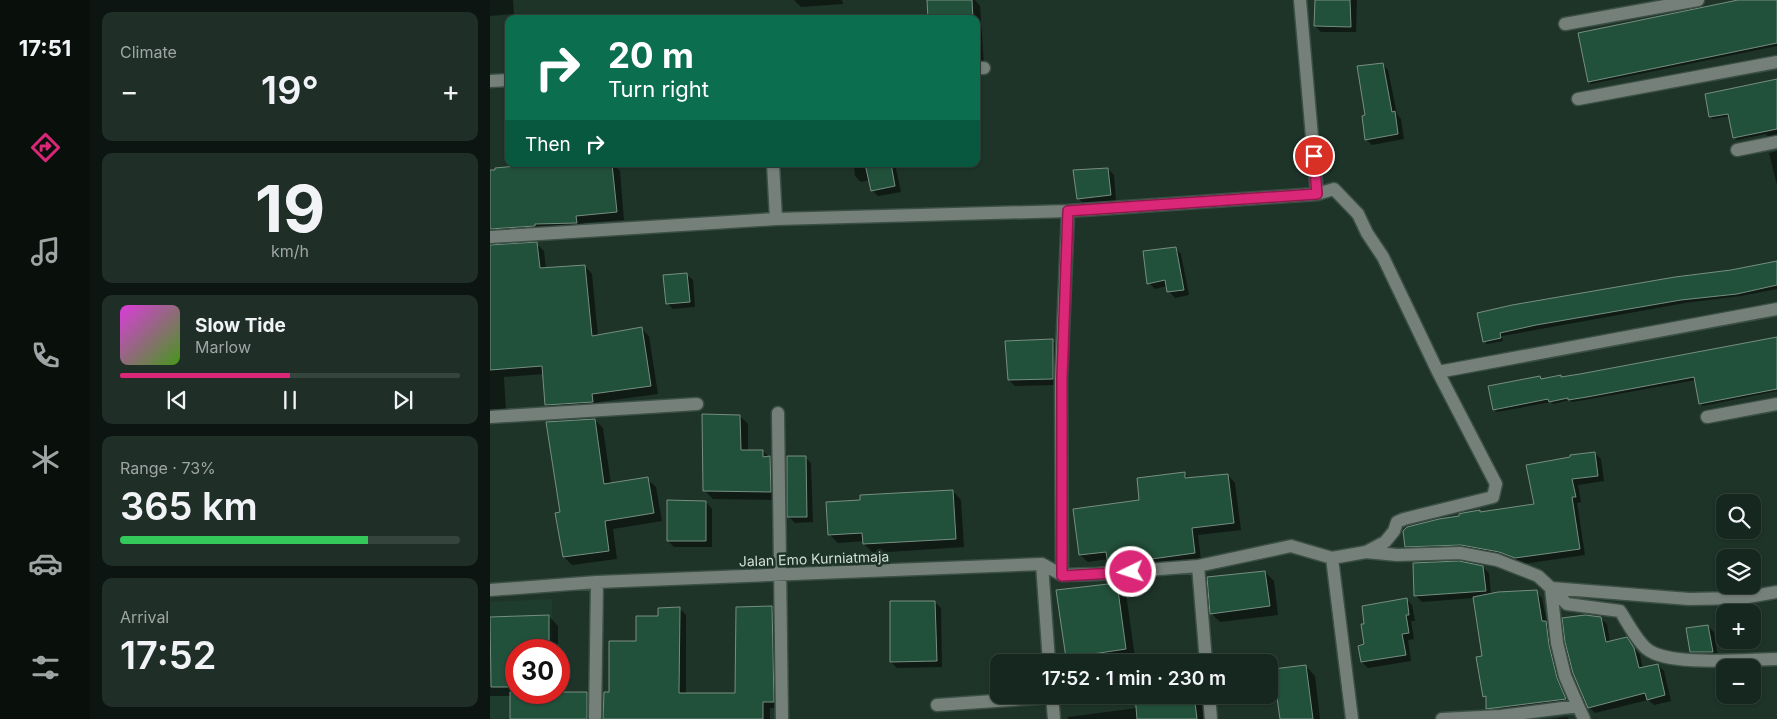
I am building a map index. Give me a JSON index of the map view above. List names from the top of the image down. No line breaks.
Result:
{"streets":{"street":["Jalan Emo Kurniatmaja"]},"page":{"tabs":"17:51","tile":["Climate",["19","km/h"],["Range · 73%","365 km"],["Arrival","17:52"]],"turn":["20 m","Turn right"],"heat":["−","19°","+"],"then":"Then","song":["Slow Tide","Marlow"],"map_buttons":["+","−"],"limit":"30","trip":"17:52 · 1 min · 230 m"}}
